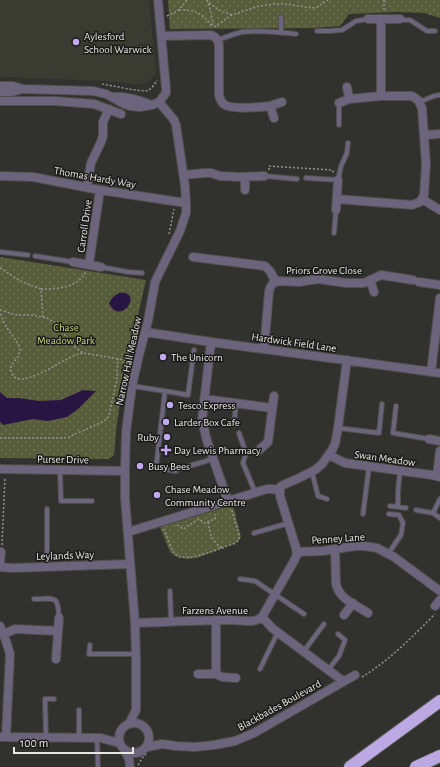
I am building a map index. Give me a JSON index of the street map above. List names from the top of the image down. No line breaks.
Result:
{"streets":{"street":["Thomas Hardy Way","Carroll Drive","Priors Grove Close","Hardwick Field Lane","Narrow Hall Meadow","Swan Meadow","Purser Drive","Penney Lane","Leylands Way","Farzens Avenue","Blackbades Boulevard"]},"crossings":[["Thomas Hardy Way","Carroll Drive"],["Thomas Hardy Way","Narrow Hall Meadow"],["Priors Grove Close","Hardwick Field Lane"],["Hardwick Field Lane","Narrow Hall Meadow"],["Narrow Hall Meadow","Purser Drive"],["Narrow Hall Meadow","Leylands Way"],["Narrow Hall Meadow","Farzens Avenue"],["Narrow Hall Meadow","Blackbades Boulevard"],["Farzens Avenue","Blackbades Boulevard"]],"parks":["Chase Meadow Park"],"places":{"other":["Aylesford School Warwick","The Unicorn","Tesco Express","Larder Box Cafe","Ruby","Busy Bees","Chase Meadow Community Centre"],"health":["Day Lewis Pharmacy"]},"scale_bar":"100 m"}
